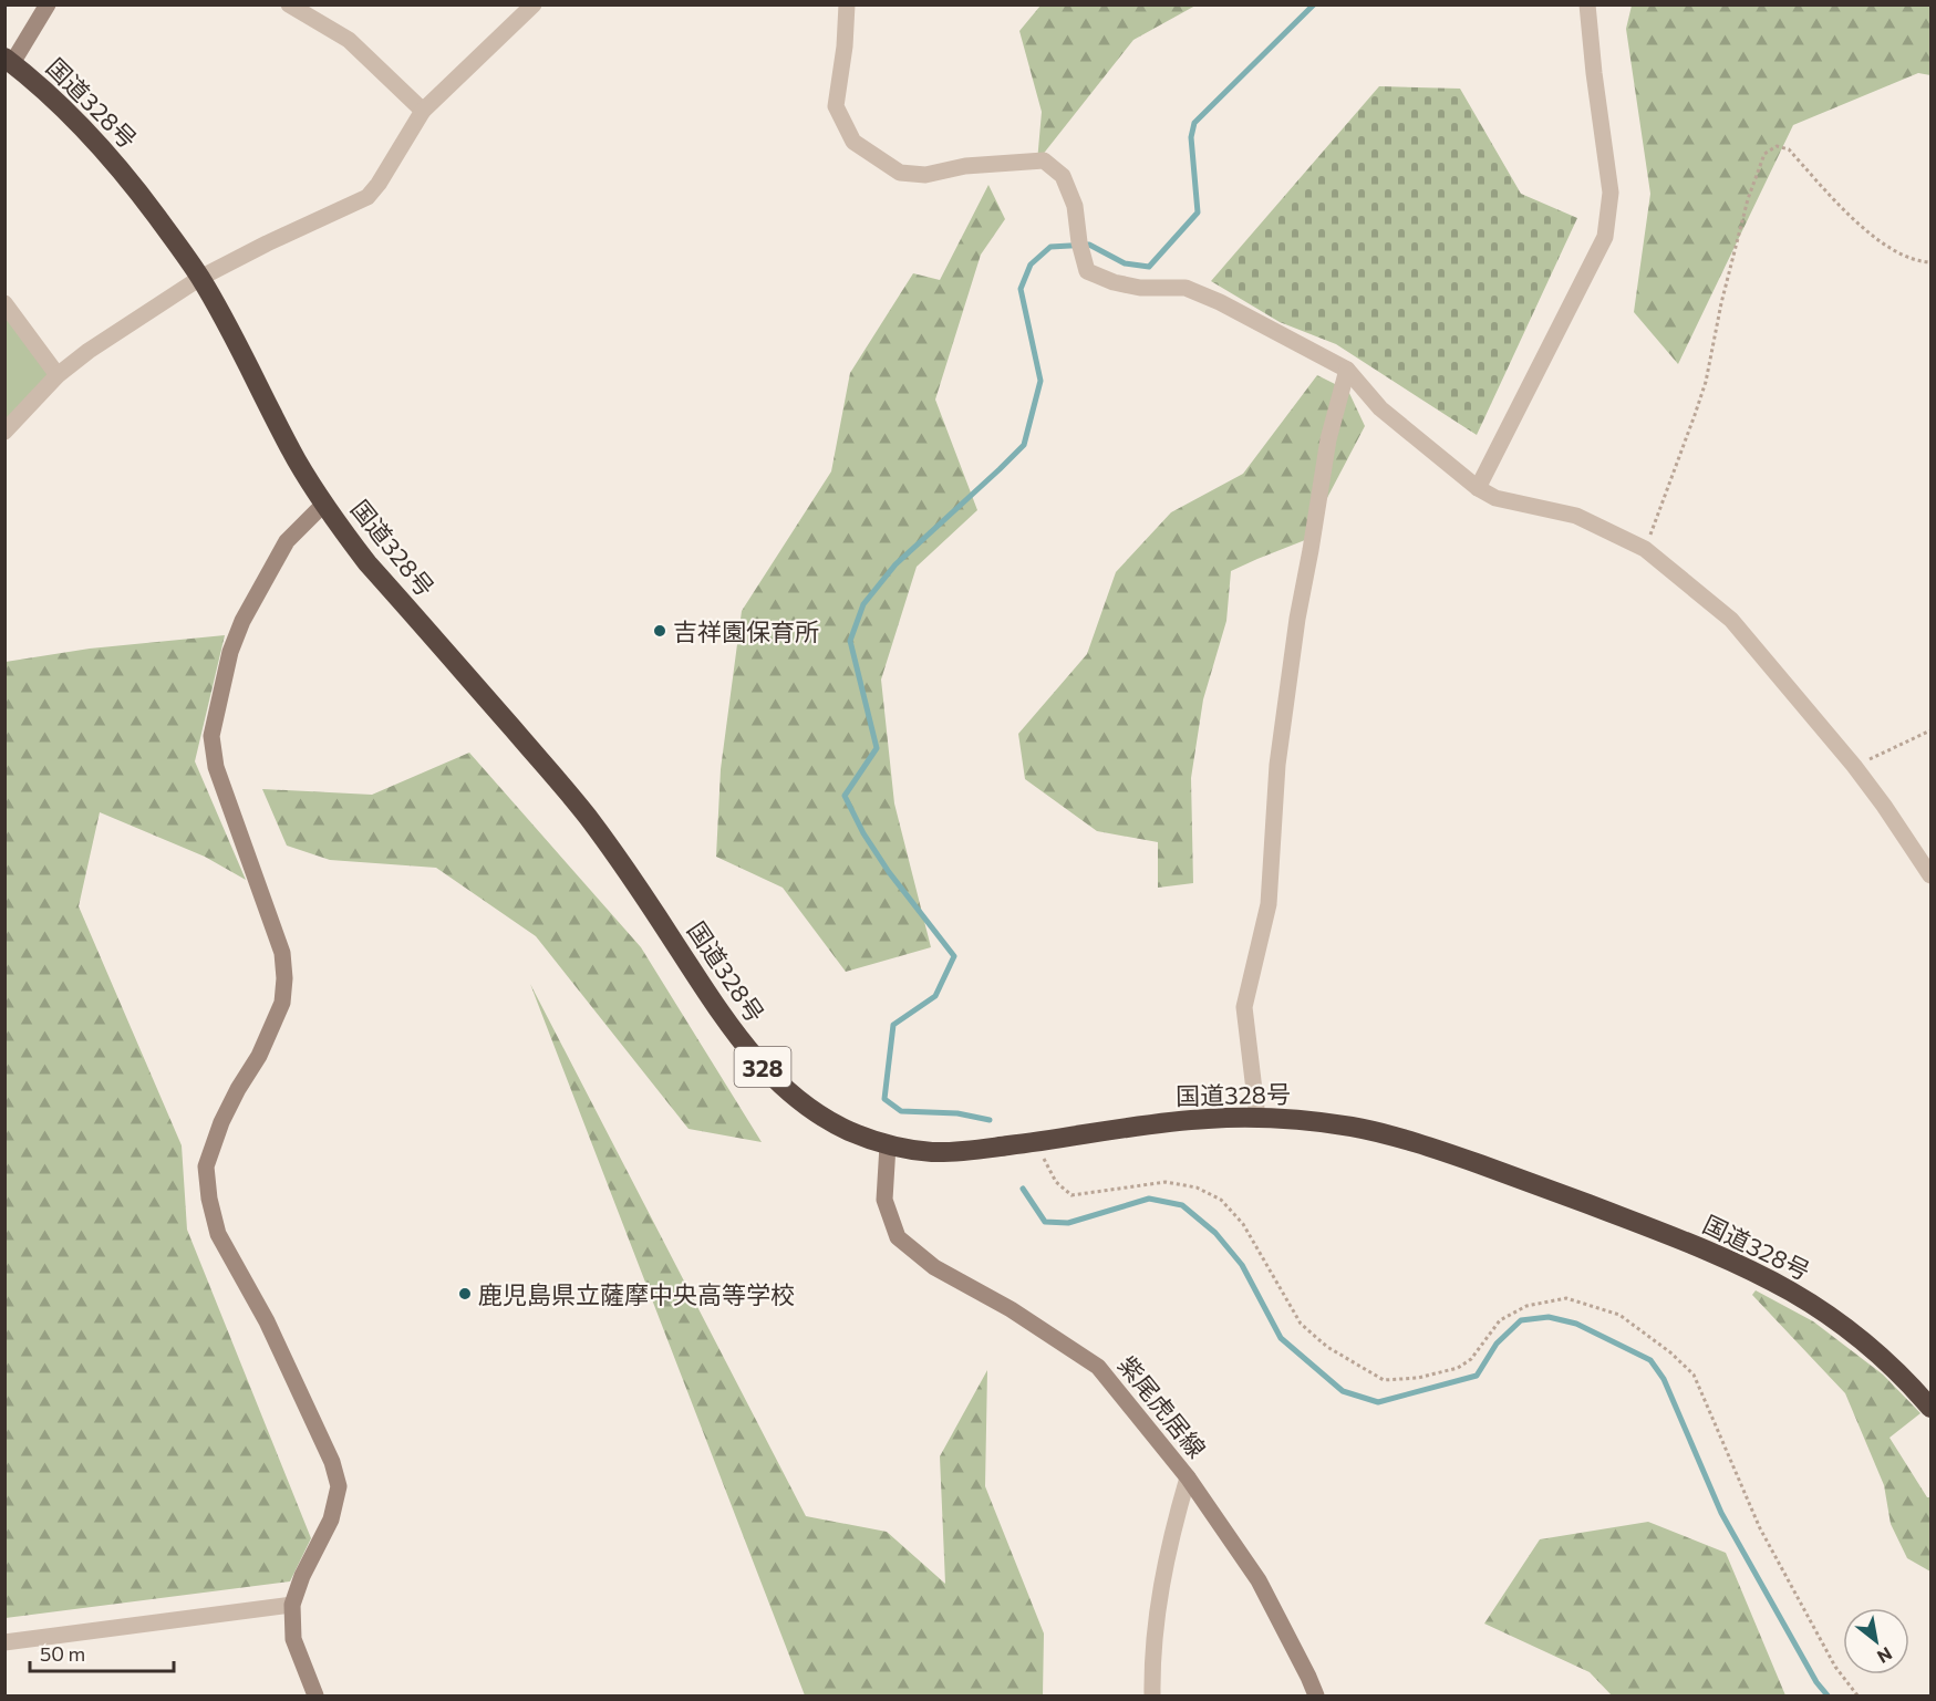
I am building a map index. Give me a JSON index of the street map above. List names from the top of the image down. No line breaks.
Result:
{"streets":{"highway":["国道328号","328"],"street":["紫尾虎居線"]},"crossings":[["国道328号","紫尾虎居線"]],"places":["吉祥園保育所","鹿児島県立薩摩中央高等学校"],"scale_bar":"50 m","north":"bottom right"}
